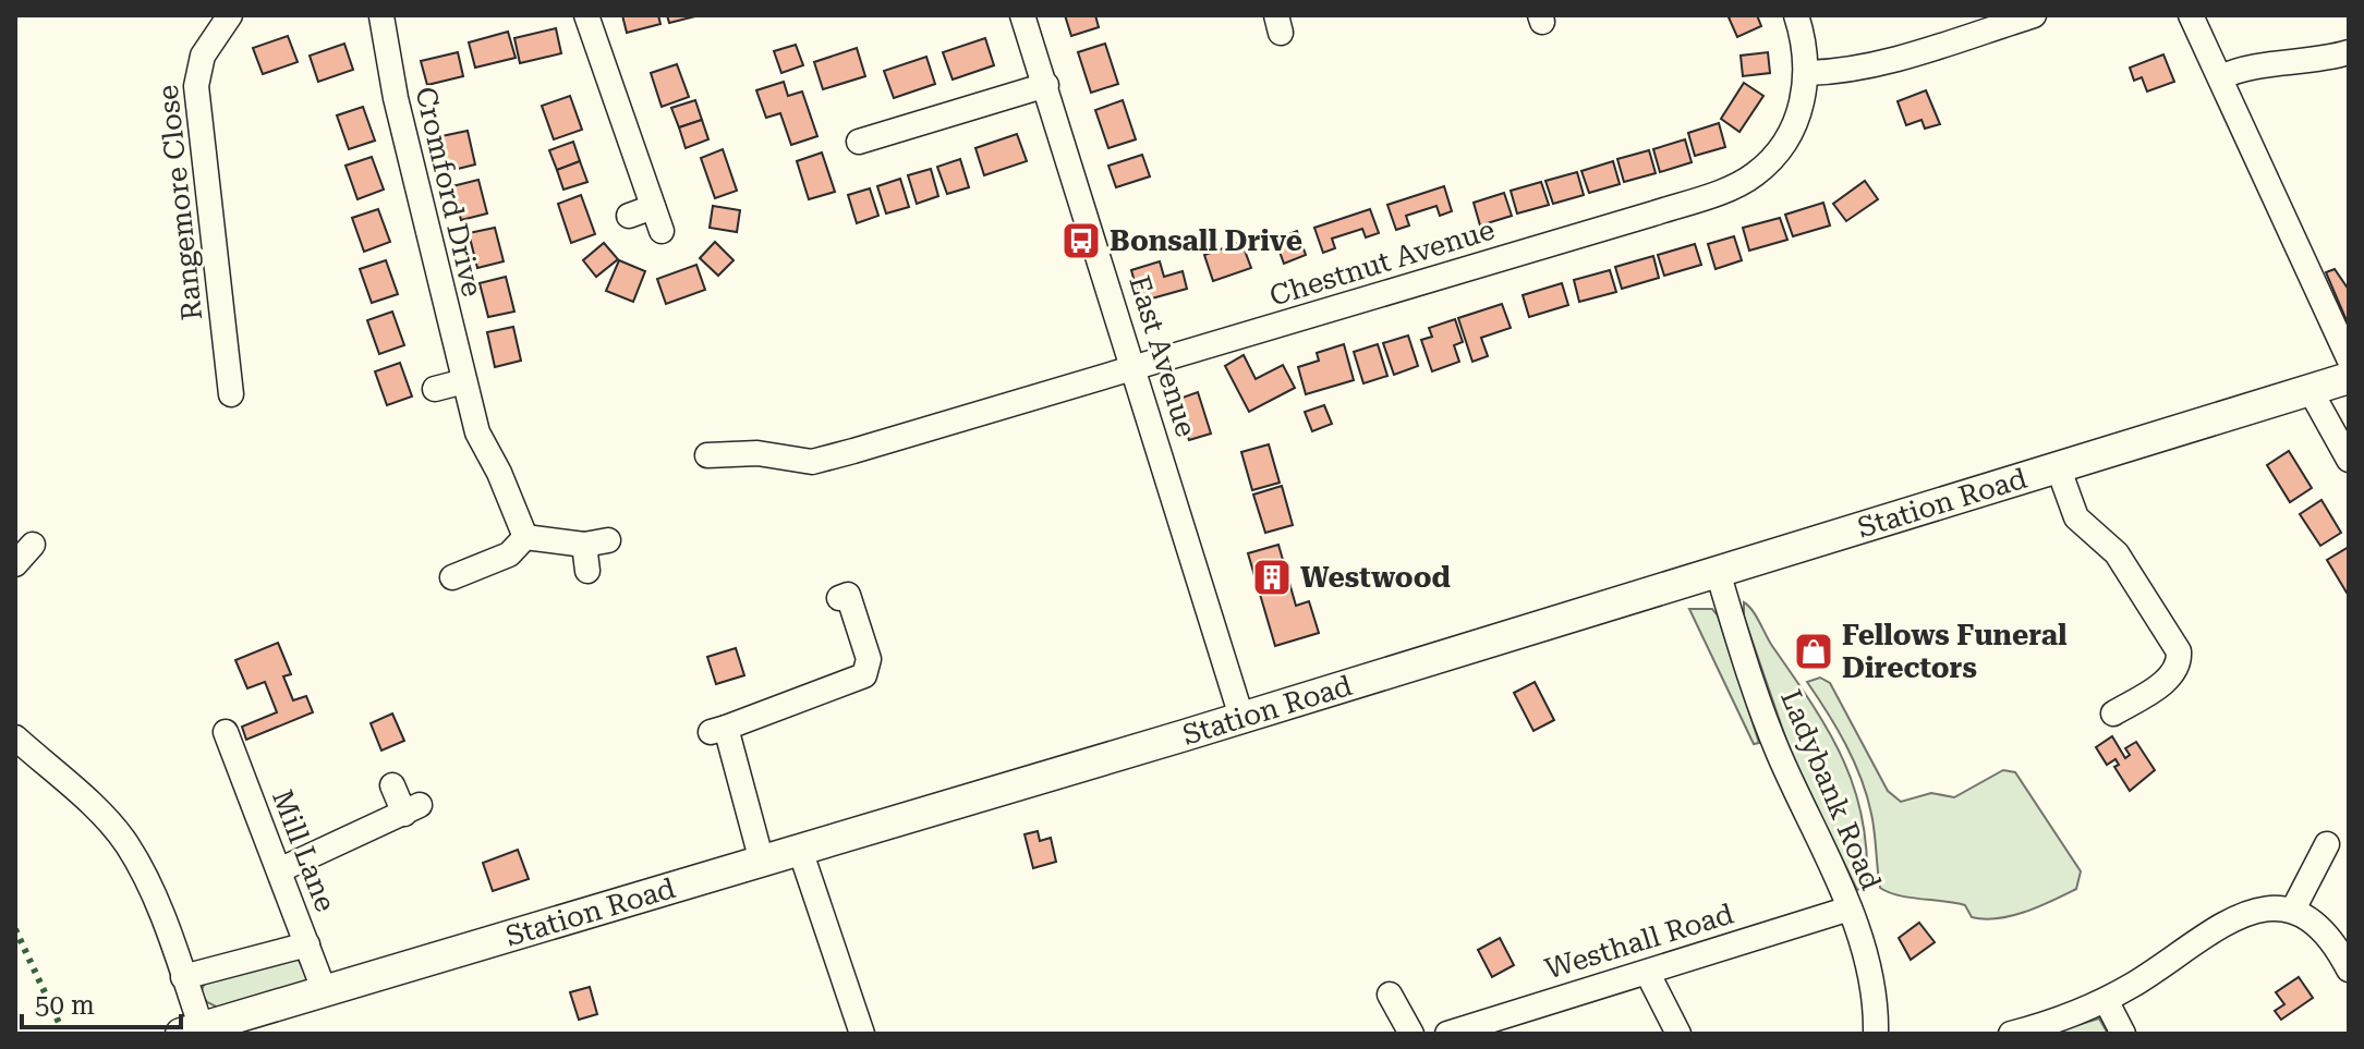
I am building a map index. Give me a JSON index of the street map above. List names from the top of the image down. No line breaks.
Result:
{"streets":{"main road":["Station Road"],"street":["Cromford Drive","Rangemore Close","Chestnut Avenue","East Avenue","Ladybank Road","Mill Lane","Westhall Road"]},"crossings":[["Chestnut Avenue","East Avenue"],["East Avenue","Station Road"],["Station Road","Ladybank Road"],["Station Road","Mill Lane"],["Ladybank Road","Westhall Road"]],"places":{"bus stop":["Bonsall Drive"],"building":["Westwood"],"shop":["Fellows Funeral Directors"]},"scale_bar":"50 m"}
